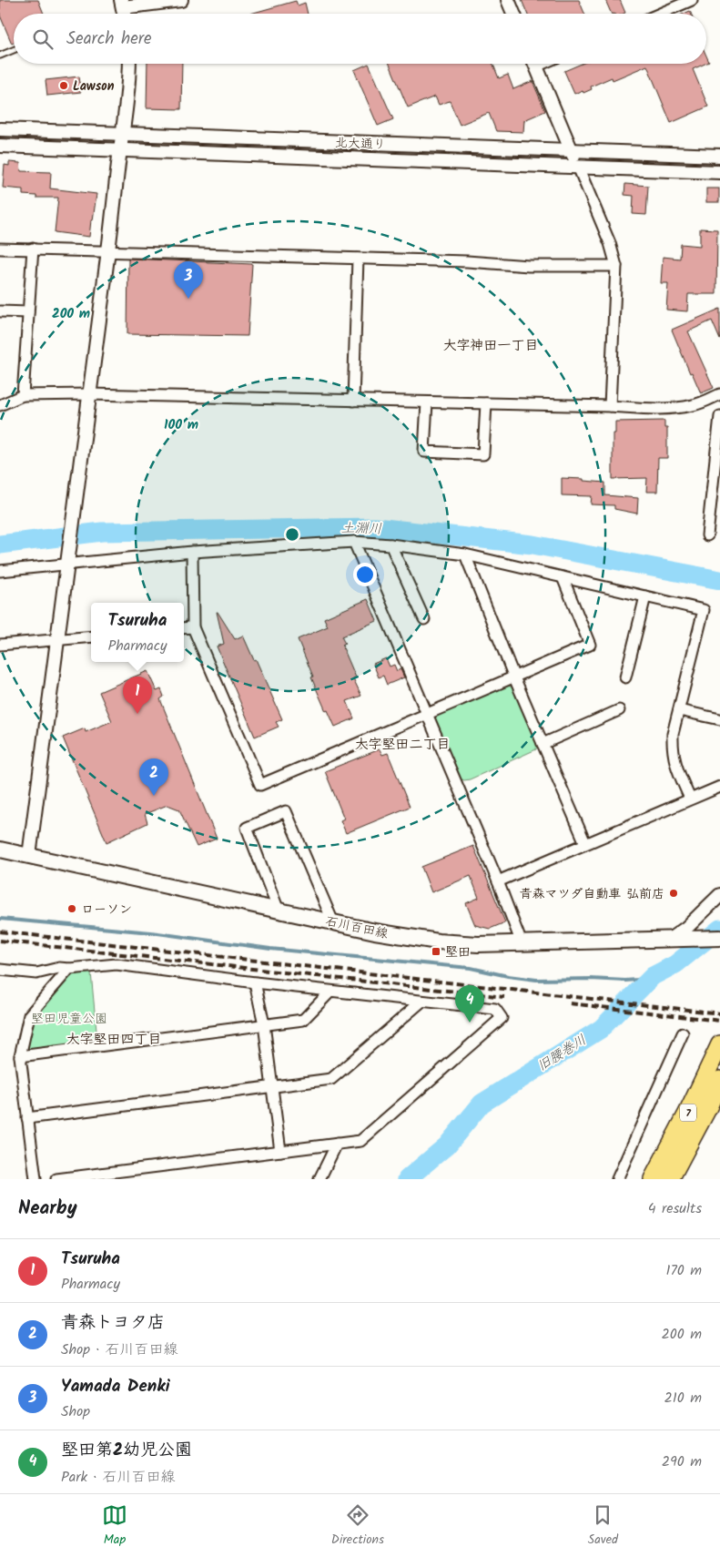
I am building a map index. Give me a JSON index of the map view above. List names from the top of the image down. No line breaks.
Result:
{"streets":{"highway":["7"],"main road":["石川百田線"],"street":["北大通り"]},"districts":["大字神田一丁目","大字堅田二丁目","大字堅田四丁目"],"water":["土淵川","旧腰巻川"],"parks":["堅田児童公園"],"places":{"other":["Lawson","青森マツダ自動車 弘前店","ローソン"],"transit":["堅田"]},"page":{"search":"Search here","pins":["3","1","2","4"],"popup":["Tsuruha","Pharmacy"],"heading":["Nearby","4 results"],"list":[{"mark":"1","name":"Tsuruha","note":"Pharmacy","value":"170 m"},{"mark":"2","name":"青森トヨタ店","note":"Shop · 石川百田線","value":"200 m"},{"mark":"3","name":"Yamada Denki","note":"Shop","value":"210 m"},{"mark":"4","name":"堅田第2幼児公園","note":"Park · 石川百田線","value":"290 m"}],"nav":["Map","Directions","Saved"]},"rings":["200 m","100 m"]}
